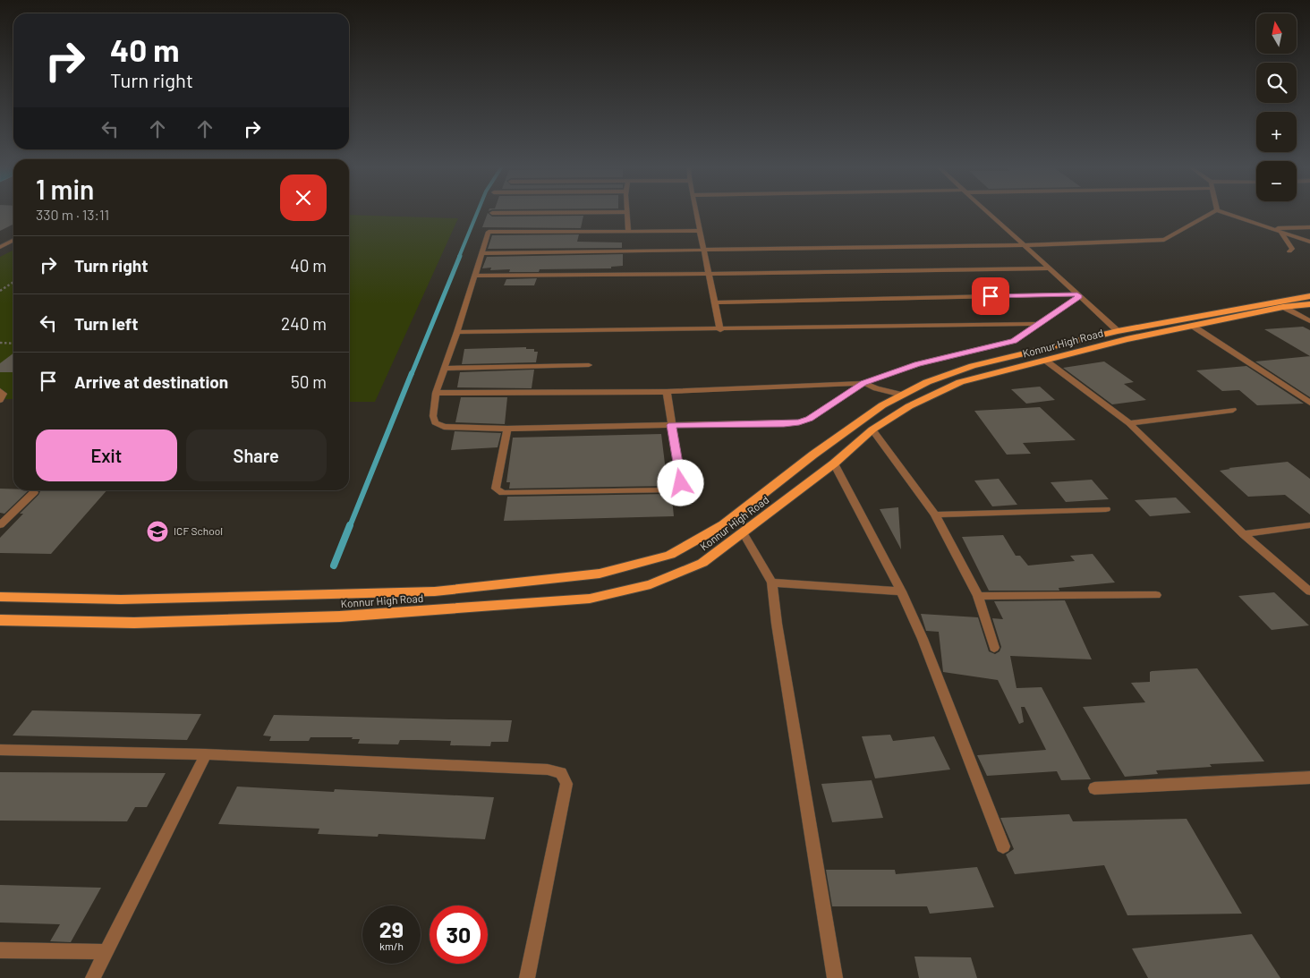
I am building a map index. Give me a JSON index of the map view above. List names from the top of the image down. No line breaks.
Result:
{"streets":{"main road":["Konnur High Road"]},"places":{"school or university":["ICF School"]},"north":"top","page":{"map_buttons":["+","−"],"turn":["40 m","Turn right"],"heading":["1 min","330 m · 13:11"],"list":[{"name":"Turn right","value":"40 m"},{"name":"Turn left","value":"240 m"},{"name":"Arrive at destination","value":"50 m"}],"buttons":["Exit","Share"],"speed":"29 km/h","limit":"30"}}
